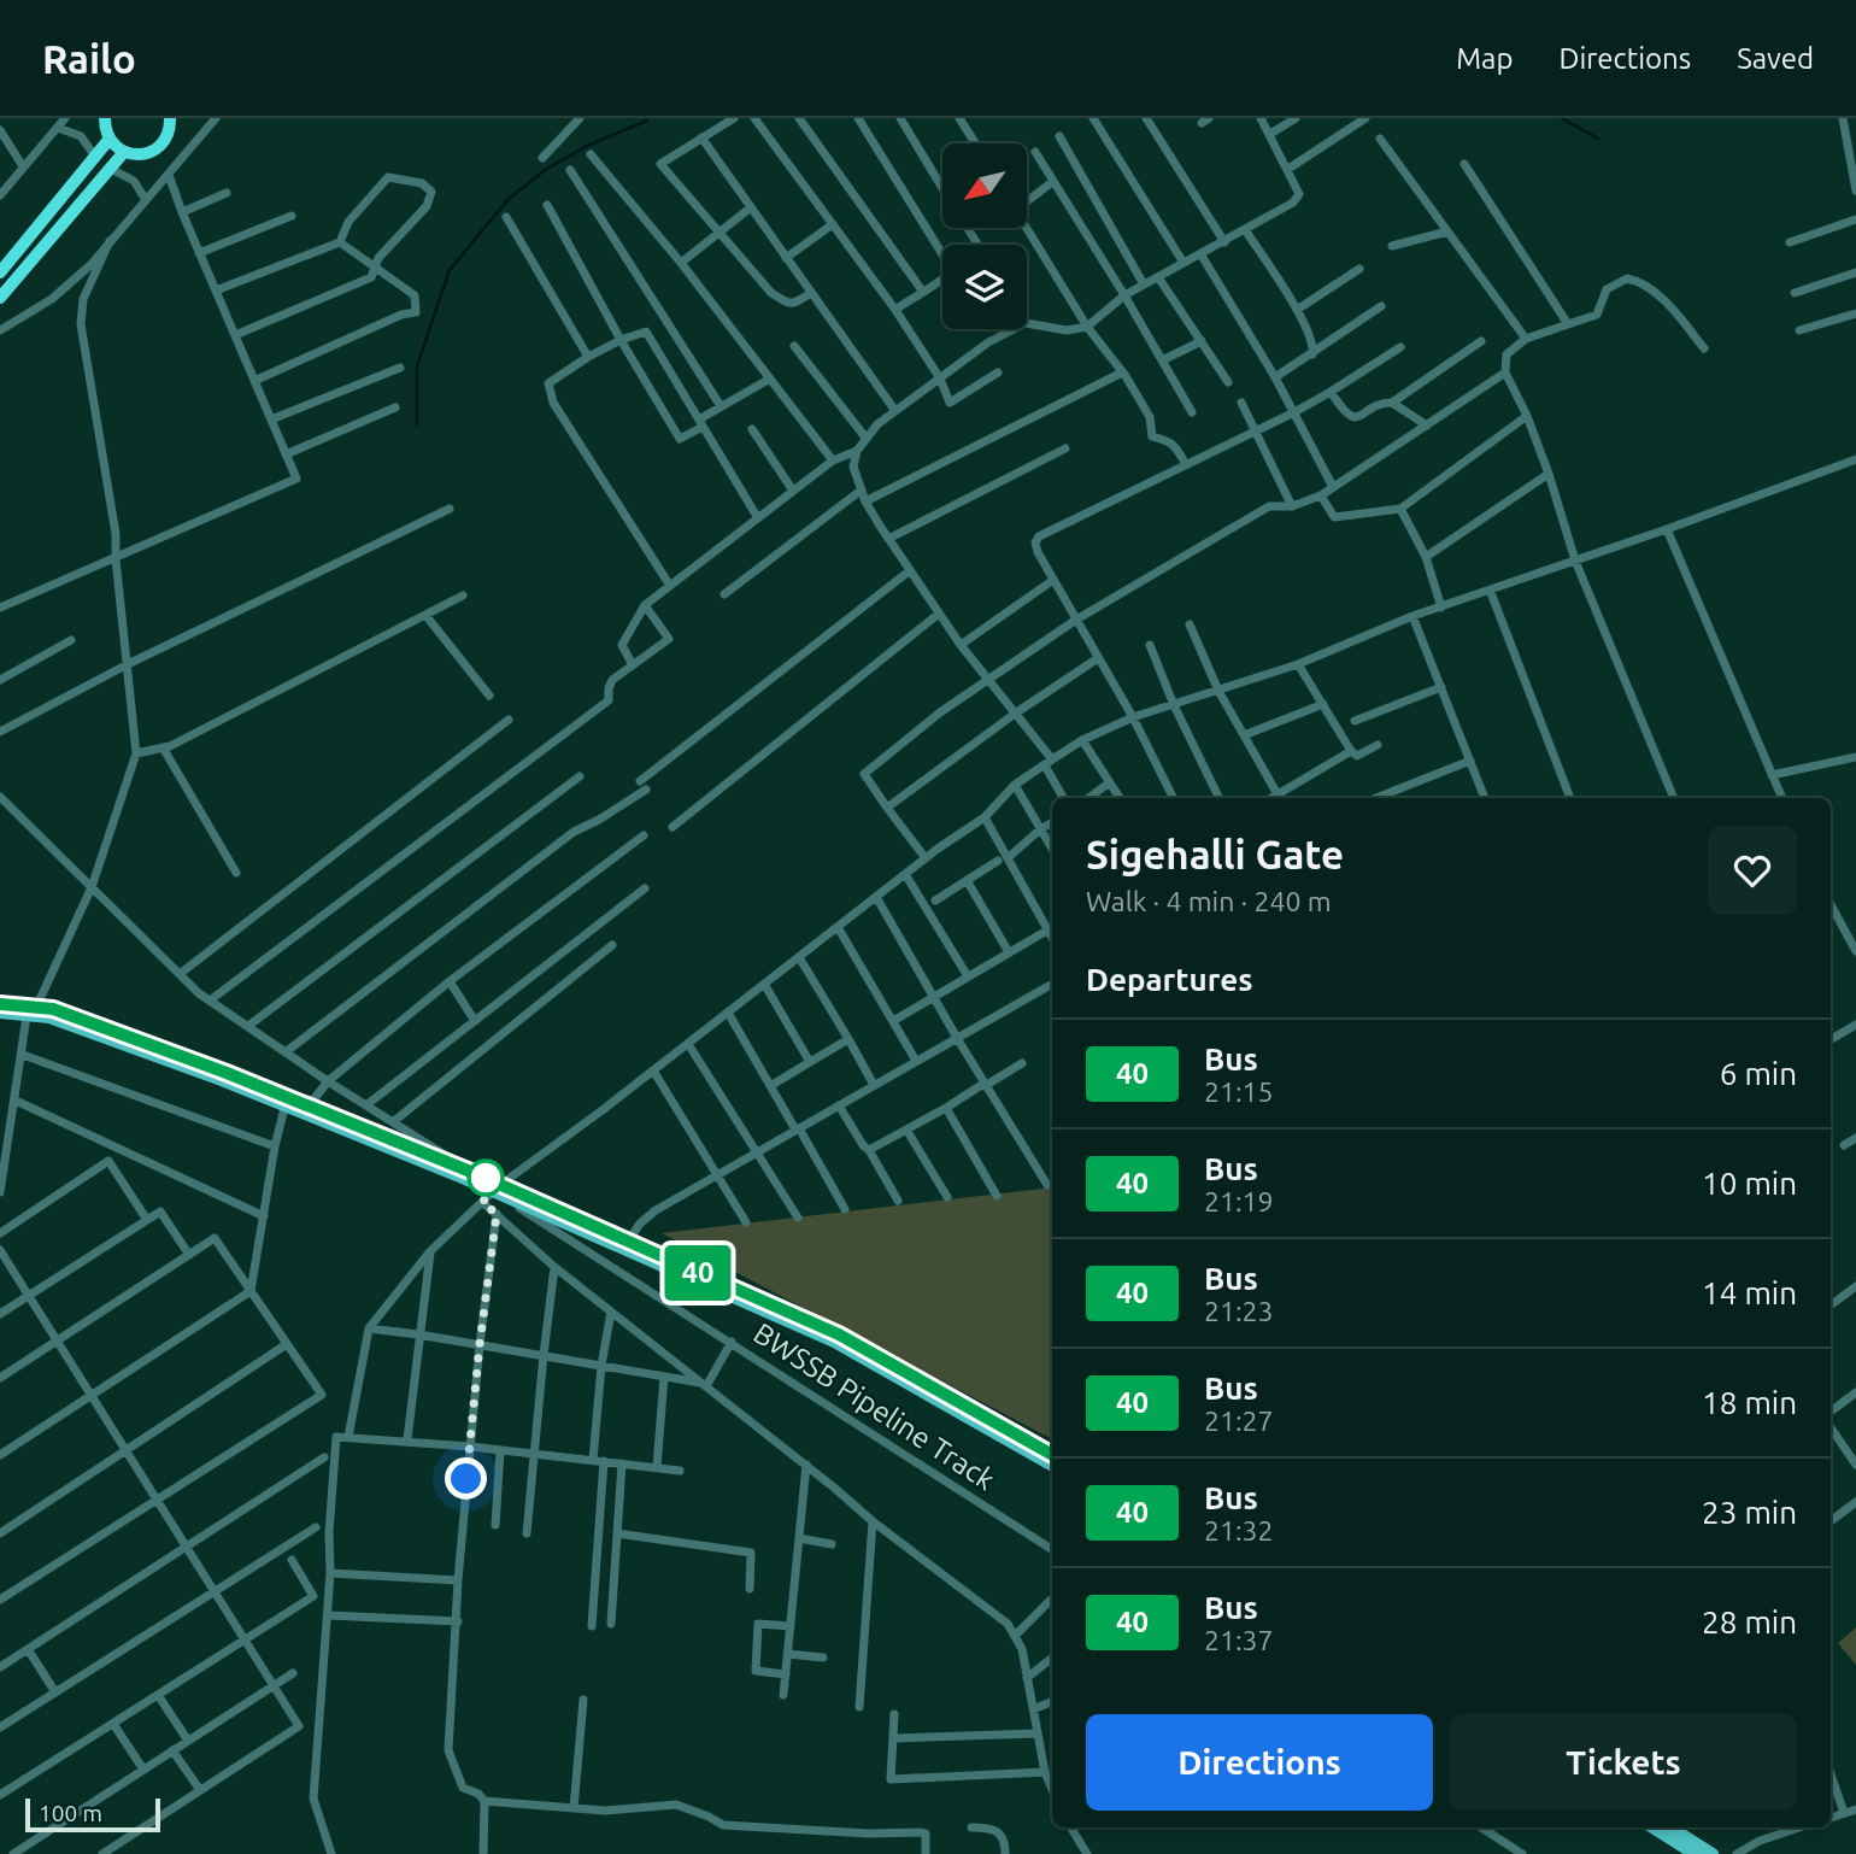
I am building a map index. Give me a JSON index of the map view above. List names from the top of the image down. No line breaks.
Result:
{"streets":{"street":["BWSSB Pipeline Track"]},"lines":["bus line 40"],"scale_bar":"100 m","north":"bottom left","page":{"header":"Railo","nav":["Map","Directions","Saved"],"on_map":"40","heading":[["Sigehalli Gate","Walk · 4 min · 240 m"],"Departures"],"list":[{"mark":"40","name":"Bus","note":"21:15","value":"6 min"},{"mark":"40","name":"Bus","note":"21:19","value":"10 min"},{"mark":"40","name":"Bus","note":"21:23","value":"14 min"},{"mark":"40","name":"Bus","note":"21:27","value":"18 min"},{"mark":"40","name":"Bus","note":"21:32","value":"23 min"},{"mark":"40","name":"Bus","note":"21:37","value":"28 min"}],"buttons":["Directions","Tickets"],"scale":"100 m"}}
